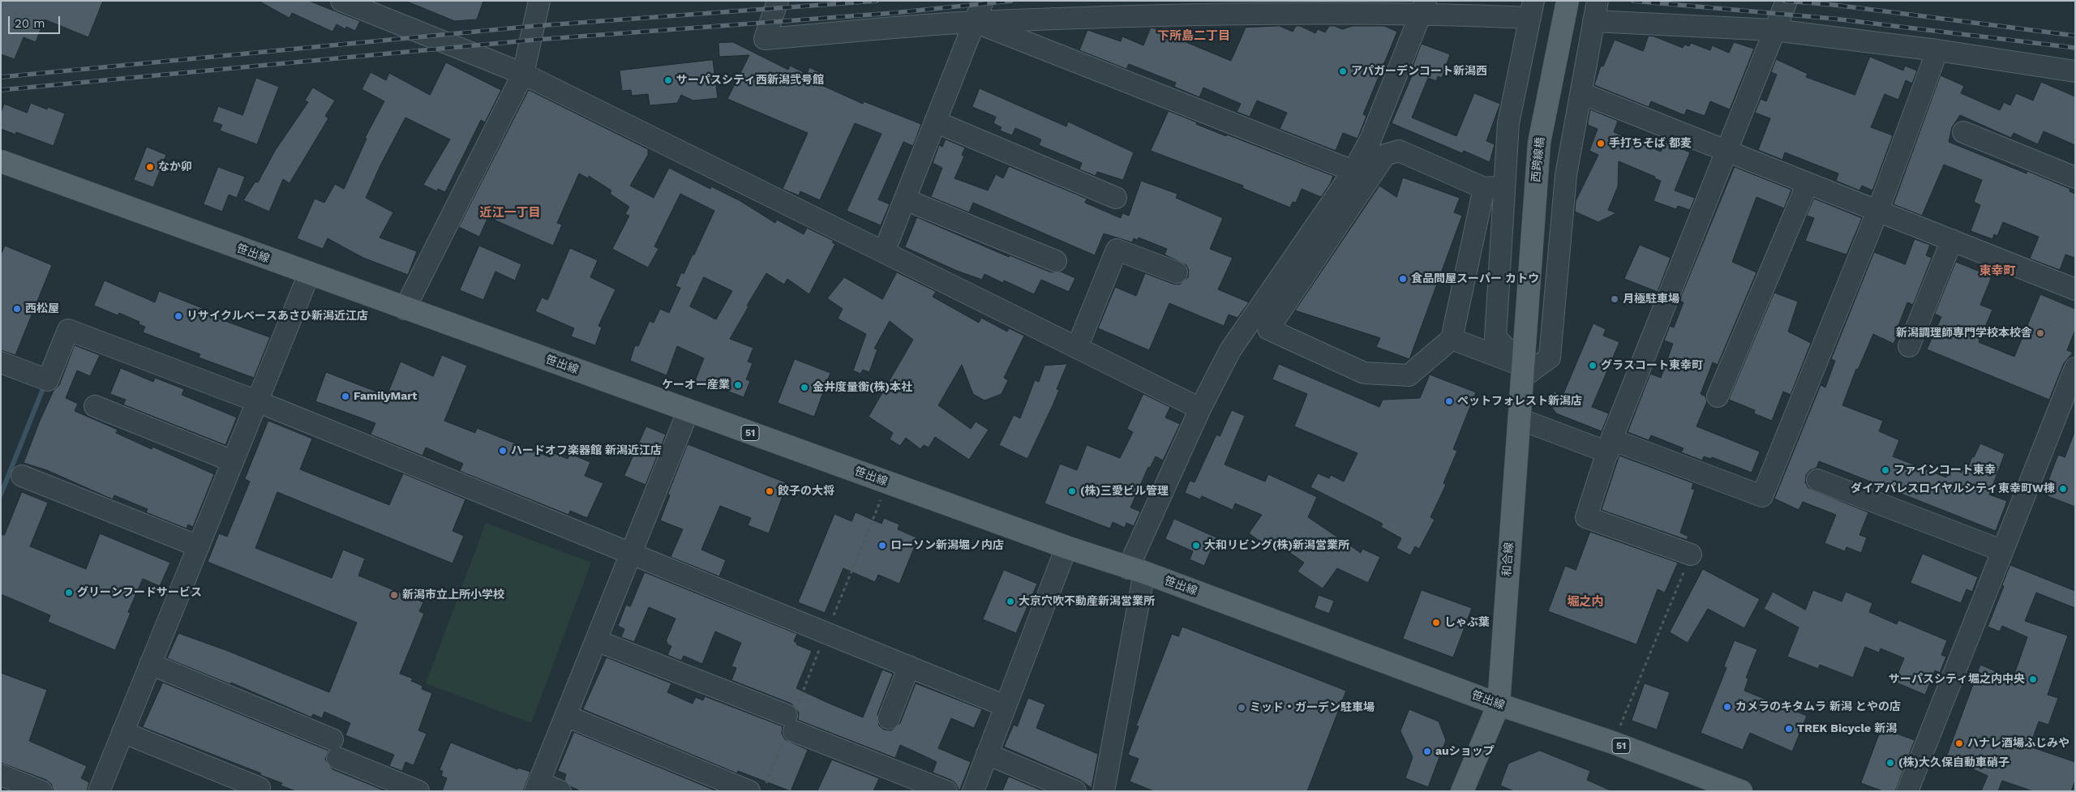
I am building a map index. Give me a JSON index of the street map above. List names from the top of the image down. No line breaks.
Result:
{"streets":{"main road":["西跨線橋","笹出線","51","和合線"]},"crossings":[["西跨線橋","和合線"],["笹出線","和合線"]],"districts":["下所島二丁目","近江一丁目","東幸町","堀之内"],"places":["アパガーデンコート新潟西","サーパスシティ西新潟弐号館","手打ちそば 都麦","なか卯","食品問屋スーパー カトウ","月極駐車場","西松屋","リサイクルベースあさひ新潟近江店","新潟調理師専門学校本校舎","グラスコート東幸町","ケーオー産業","金井度量衡(株)本社","FamilyMart","ペットフォレスト新潟店","ハードオフ楽器館 新潟近江店","ファインコート東幸","ダイアパレスロイヤルシティ東幸町W棟","餃子の大将","(株)三愛ビル管理","ローソン新潟堀ノ内店","大和リビング(株)新潟営業所","グリーンフードサービス","新潟市立上所小学校","大京穴吹不動産新潟営業所","しゃぶ葉","サーパスシティ堀之内中央","カメラのキタムラ 新潟 とやの店","ミッド・ガーデン駐車場","TREK Bicycle 新潟","ハナレ酒場ふじみや","auショップ","(株)大久保自動車硝子"],"scale_bar":"20 m"}
